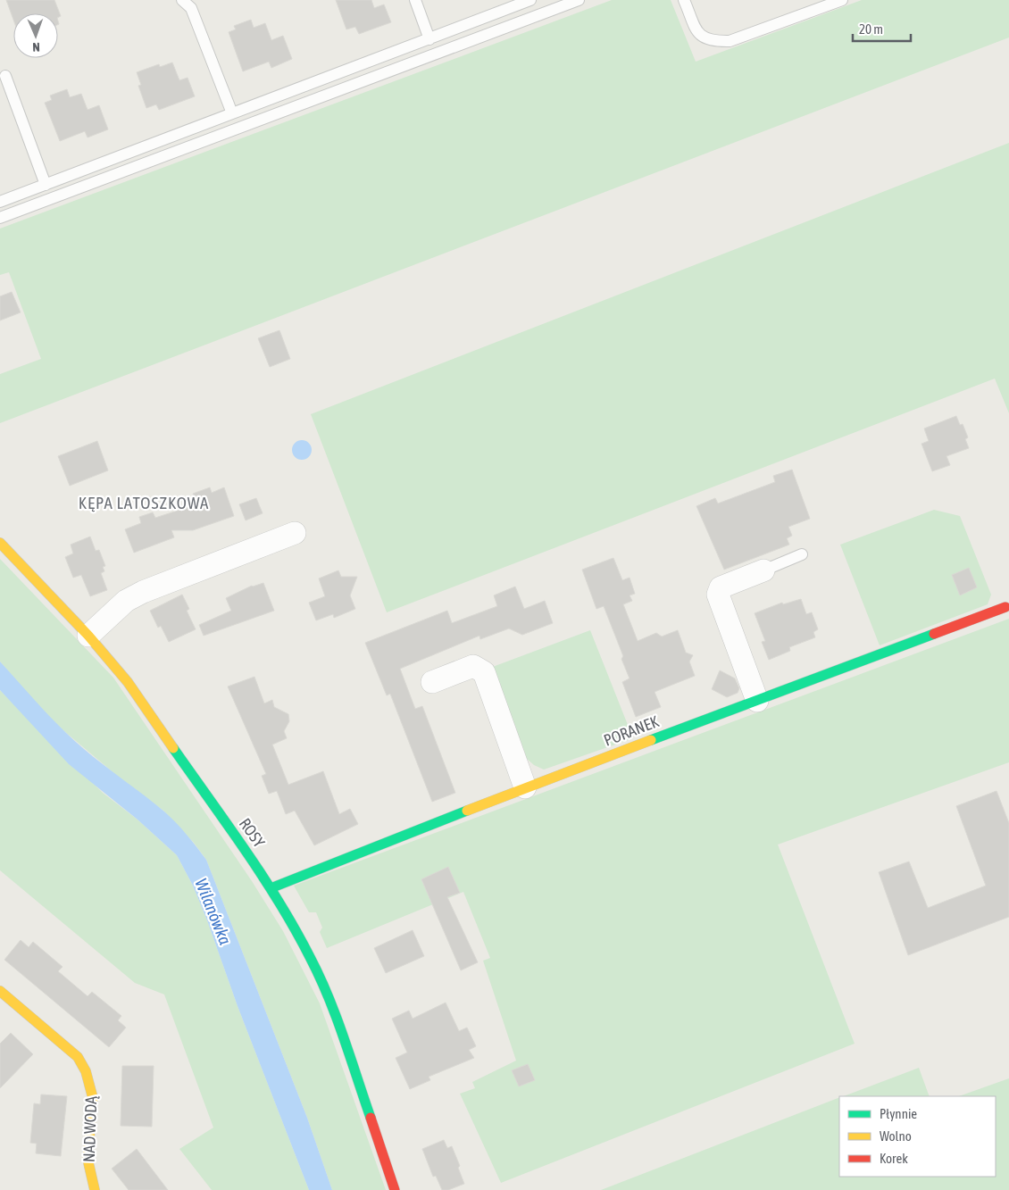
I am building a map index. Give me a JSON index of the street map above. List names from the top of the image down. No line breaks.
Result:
{"streets":{"street":["PORANEK","ROSY","NAD WODĄ"]},"crossings":[["PORANEK","ROSY"]],"districts":["KĘPA LATOSZKOWA"],"water":["Wilanówka"],"legend":["Płynnie","Wolno","Korek"],"scale_bar":"20 m","north":"bottom"}
